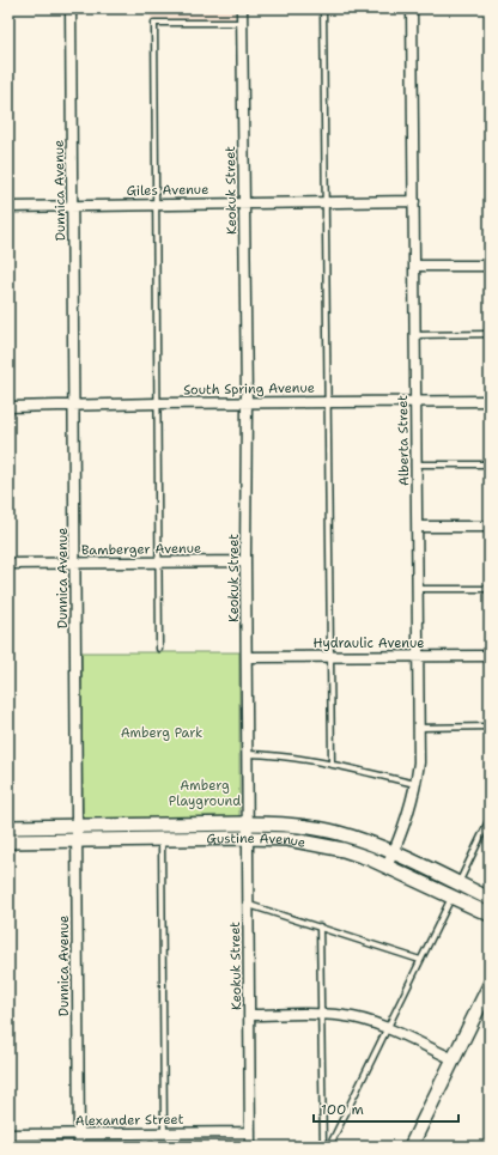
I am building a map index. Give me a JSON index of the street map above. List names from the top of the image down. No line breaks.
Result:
{"streets":{"street":["Dunnica Avenue","Giles Avenue","Keokuk Street","South Spring Avenue","Alberta Street","Bamberger Avenue","Hydraulic Avenue","Gustine Avenue","Alexander Street"]},"crossings":[["Dunnica Avenue","Giles Avenue"],["Dunnica Avenue","South Spring Avenue"],["Dunnica Avenue","Bamberger Avenue"],["Dunnica Avenue","Gustine Avenue"],["Dunnica Avenue","Alexander Street"],["Giles Avenue","Keokuk Street"],["Giles Avenue","Alberta Street"],["Keokuk Street","South Spring Avenue"],["Keokuk Street","Bamberger Avenue"],["Keokuk Street","Hydraulic Avenue"],["Keokuk Street","Gustine Avenue"],["Keokuk Street","Alexander Street"],["South Spring Avenue","Alberta Street"],["Alberta Street","Hydraulic Avenue"],["Alberta Street","Gustine Avenue"]],"parks":["Amberg Park","Amberg Playground"],"scale_bar":"100 m"}
